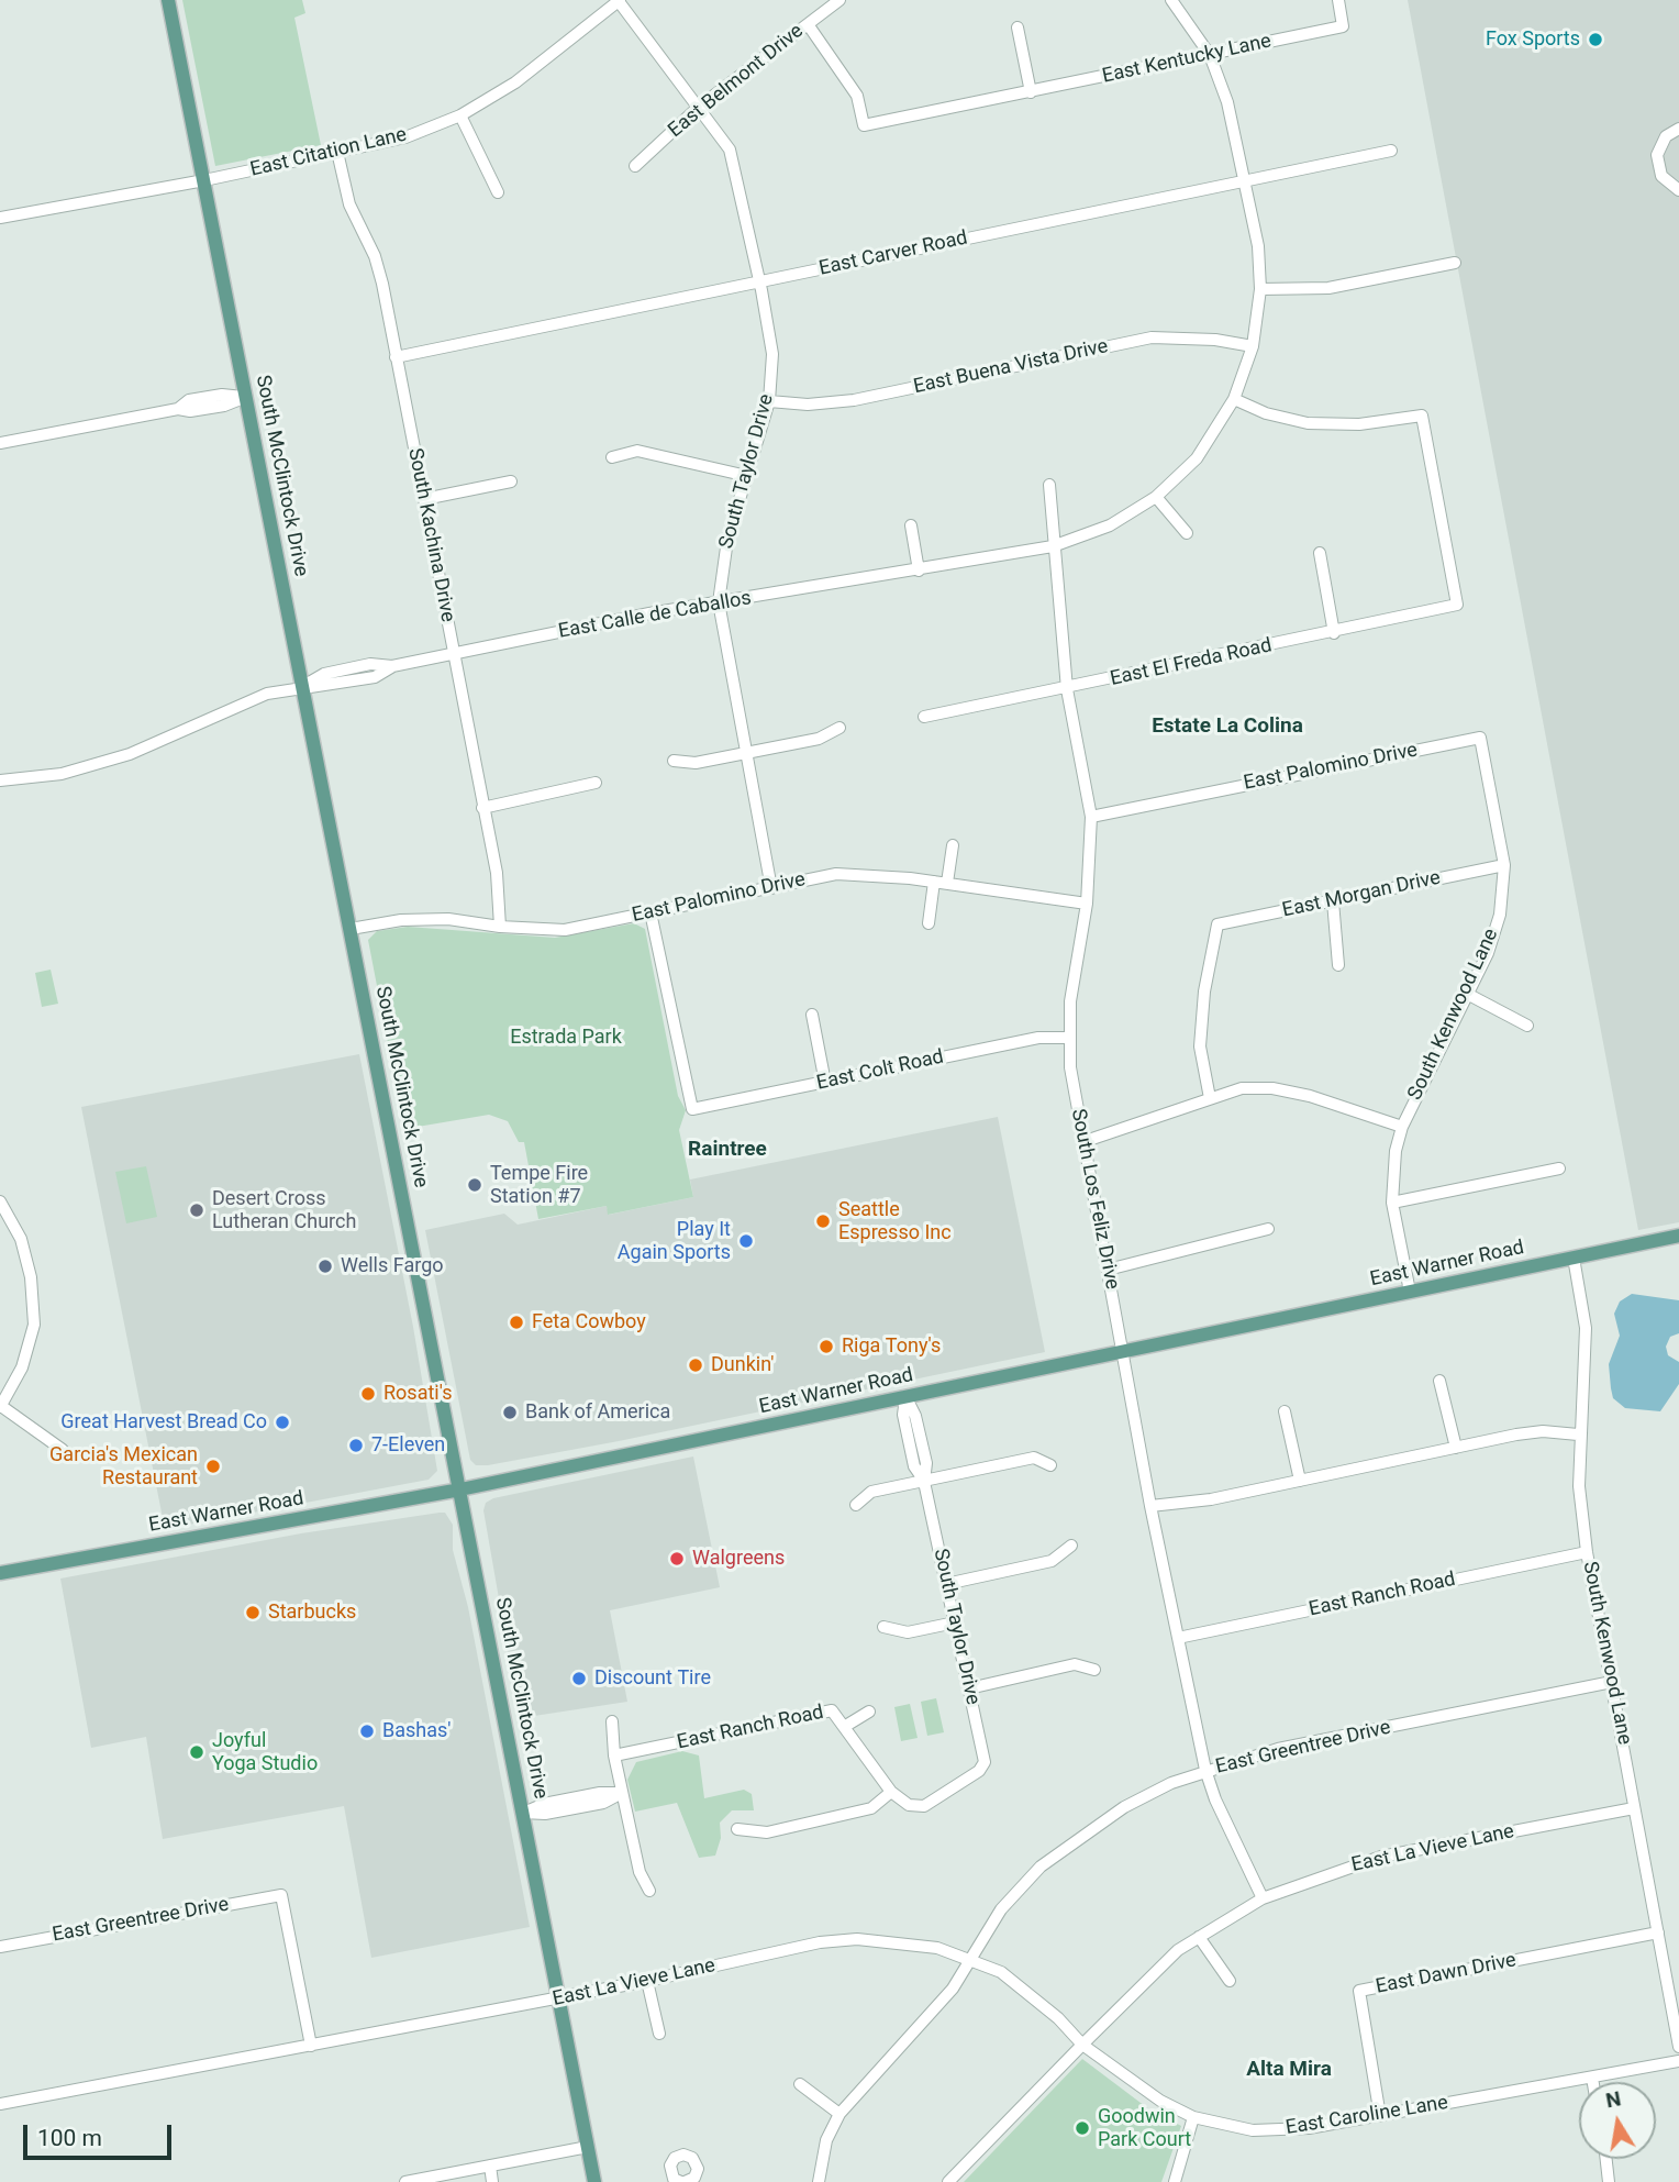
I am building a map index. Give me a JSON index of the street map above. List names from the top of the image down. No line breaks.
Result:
{"streets":{"main road":["South McClintock Drive","East Warner Road"],"street":["East Kentucky Lane","East Belmont Drive","East Citation Lane","East Carver Road","East Buena Vista Drive","South Taylor Drive","South Kachina Drive","East Calle de Caballos","East El Freda Road","East Palomino Drive","East Morgan Drive","South Kenwood Lane","East Colt Road","South Los Feliz Drive","East Ranch Road","East Greentree Drive","East La Vieve Lane","East Dawn Drive","East Caroline Lane"]},"crossings":[["East Kentucky Lane","East Belmont Drive"],["East Belmont Drive","South Taylor Drive"],["East Citation Lane","South Taylor Drive"],["East Citation Lane","South McClintock Drive"],["East Citation Lane","South Kachina Drive"],["East Carver Road","South Taylor Drive"],["East Carver Road","South Kachina Drive"],["East Carver Road","East Calle de Caballos"],["East Buena Vista Drive","South Taylor Drive"],["East Buena Vista Drive","East Calle de Caballos"],["South Taylor Drive","East Calle de Caballos"],["South Taylor Drive","East Palomino Drive"],["South Taylor Drive","East Warner Road"],["South Taylor Drive","East Ranch Road"],["South McClintock Drive","East Calle de Caballos"],["South McClintock Drive","East Palomino Drive"],["South McClintock Drive","East Warner Road"],["South McClintock Drive","East La Vieve Lane"],["South Kachina Drive","East Calle de Caballos"],["South Kachina Drive","East Palomino Drive"],["East Calle de Caballos","East El Freda Road"],["East Calle de Caballos","South Los Feliz Drive"],["East El Freda Road","South Los Feliz Drive"],["East Palomino Drive","South Kenwood Lane"],["East Palomino Drive","East Colt Road"],["East Palomino Drive","South Los Feliz Drive"],["East Morgan Drive","South Kenwood Lane"],["South Kenwood Lane","East Warner Road"],["South Kenwood Lane","East Ranch Road"],["South Kenwood Lane","East Greentree Drive"],["South Kenwood Lane","East La Vieve Lane"],["South Kenwood Lane","East Dawn Drive"],["East Colt Road","South Los Feliz Drive"],["South Los Feliz Drive","East Warner Road"],["South Los Feliz Drive","East Ranch Road"],["South Los Feliz Drive","East Greentree Drive"],["South Los Feliz Drive","East La Vieve Lane"],["East Greentree Drive","East La Vieve Lane"],["East La Vieve Lane","East Caroline Lane"],["East Dawn Drive","East Caroline Lane"]],"districts":["Estate La Colina","Raintree","Alta Mira"],"parks":["Estrada Park"],"places":["Fox Sports","Tempe Fire Station #7","Desert Cross Lutheran Church","Seattle Espresso Inc","Play It Again Sports","Wells Fargo","Feta Cowboy","Riga Tony's","Dunkin'","Rosati's","Bank of America","Great Harvest Bread Co","7-Eleven","Garcia's Mexican Restaurant","Walgreens","Starbucks","Discount Tire","Bashas'","Joyful Yoga Studio","Goodwin Park Court"],"scale_bar":"100 m","north":"top"}
